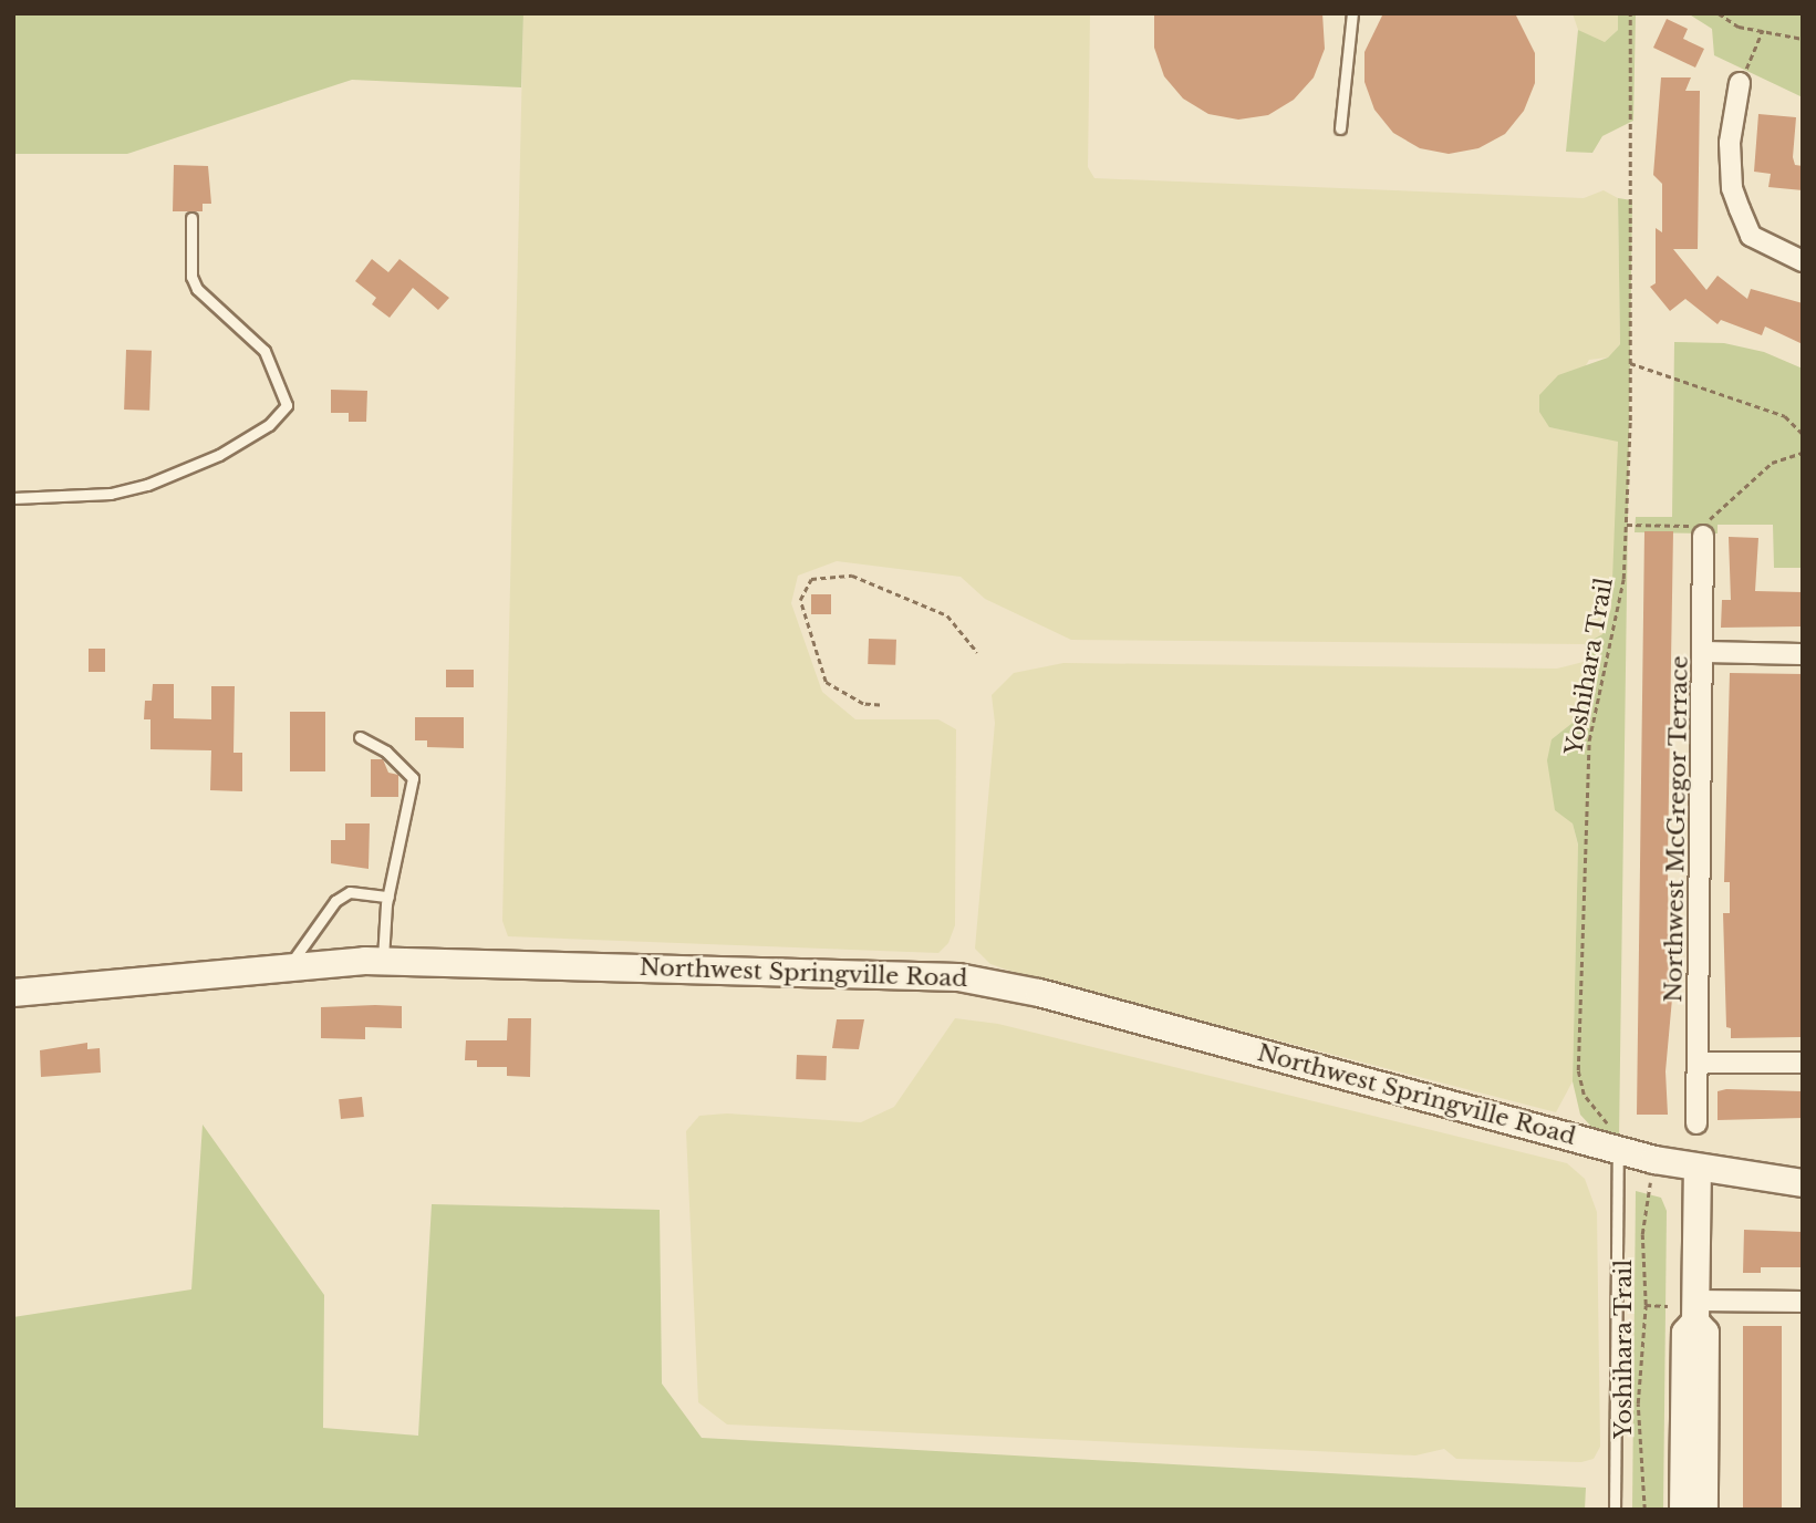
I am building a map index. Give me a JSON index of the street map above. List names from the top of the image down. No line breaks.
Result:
{"streets":{"street":["Northwest McGregor Terrace","Northwest Springville Road"],"path":["Yoshihara Trail"]},"crossings":[["Yoshihara Trail","Northwest Springville Road"]]}
